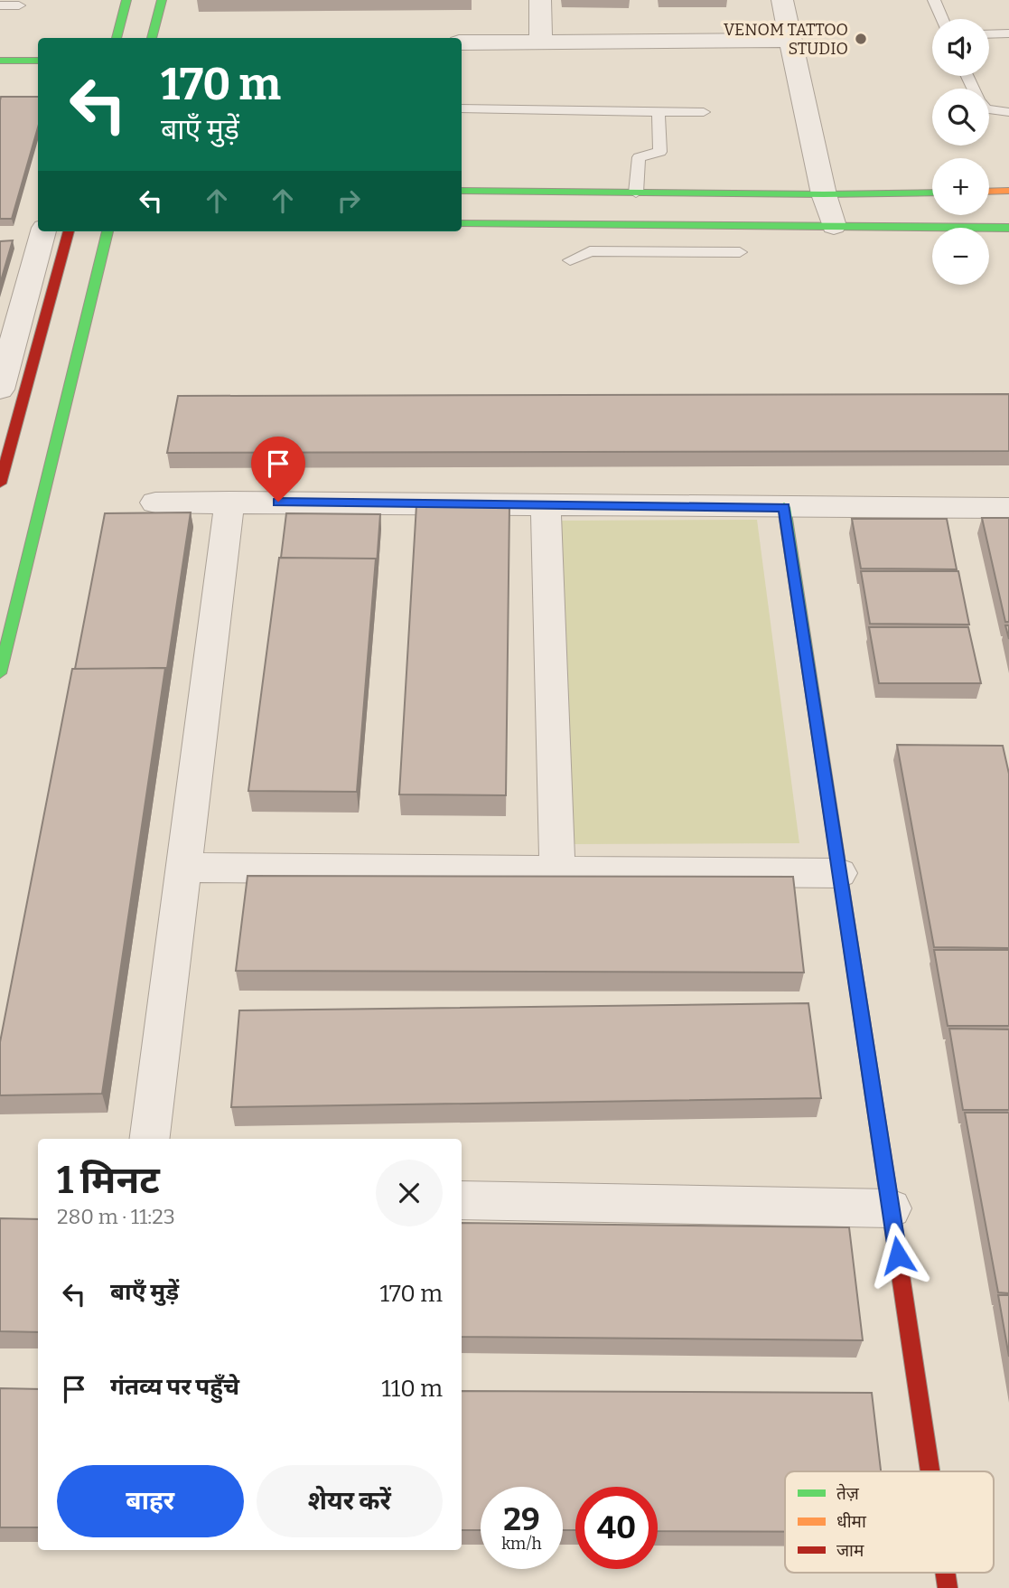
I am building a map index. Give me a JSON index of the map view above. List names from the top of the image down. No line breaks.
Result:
{"places":["VENOM TATTOO STUDIO"],"legend":["तेज़","धीमा","जाम"],"page":{"map_buttons":["+","−"],"turn":["170 m","बाएँ मुड़ें"],"heading":["1 मिनट","280 m · 11:23"],"list":[{"name":"बाएँ मुड़ें","value":"170 m"},{"name":"गंतव्य पर पहुँचे","value":"110 m"}],"buttons":["बाहर","शेयर करें"],"speed":"29 km/h","limit":"40"}}
